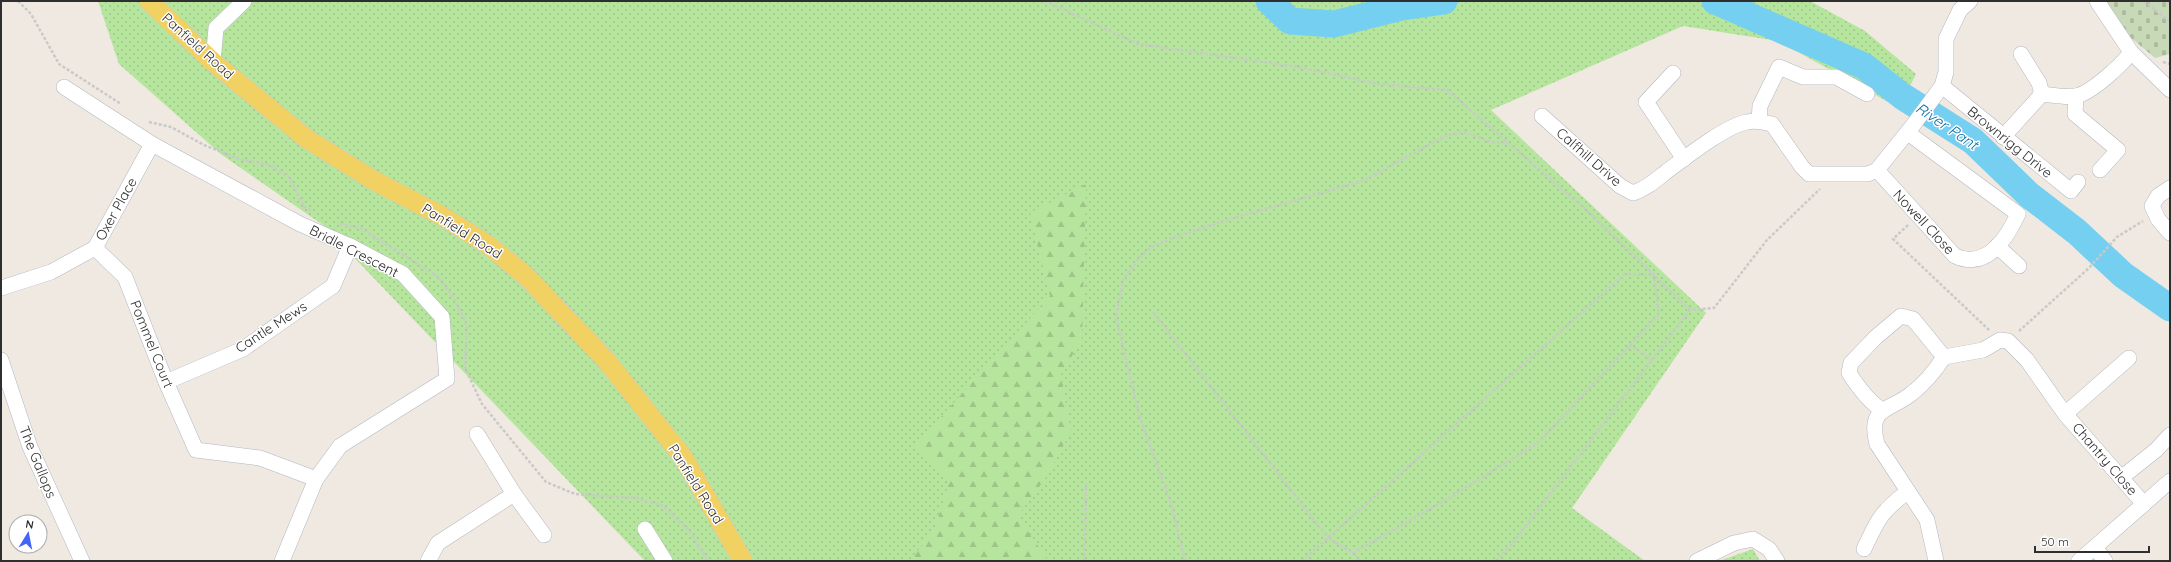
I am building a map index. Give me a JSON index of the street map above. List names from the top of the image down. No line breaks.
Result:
{"streets":{"main road":["Panfield Road"],"street":["Brownrigg Drive","Calfhill Drive","Oxer Place","Nowell Close","Bridle Crescent","Cantle Mews","Pommel Court","Chantry Close","The Gallops"]},"crossings":[["Oxer Place","Bridle Crescent"],["Oxer Place","Pommel Court"],["Bridle Crescent","Cantle Mews"],["Bridle Crescent","Pommel Court"],["Cantle Mews","Pommel Court"]],"water":["River Pant"],"scale_bar":"50 m","north":"top"}
